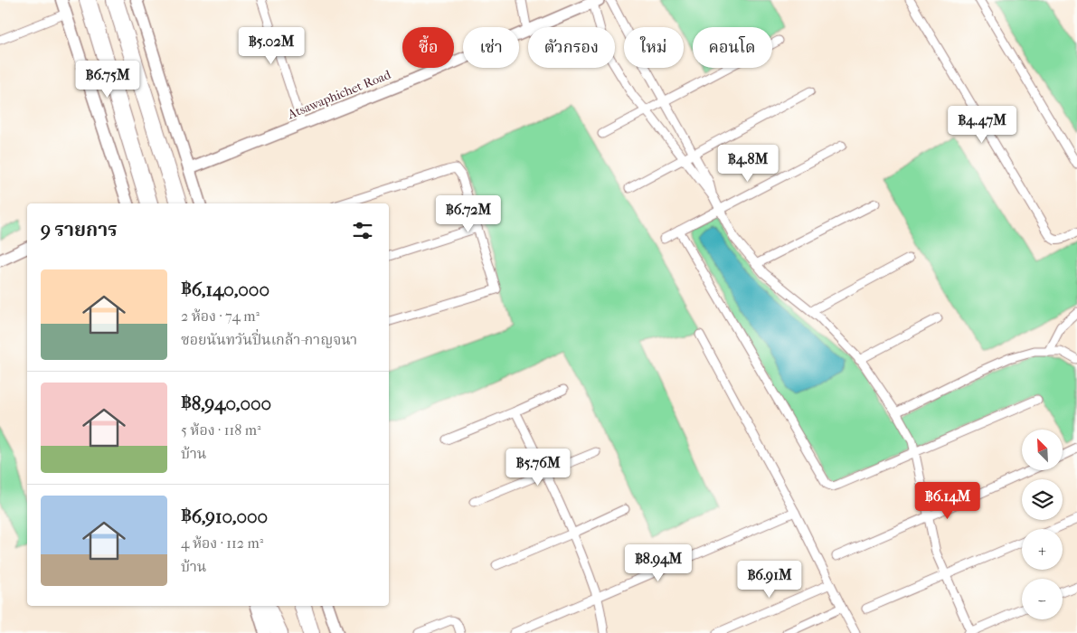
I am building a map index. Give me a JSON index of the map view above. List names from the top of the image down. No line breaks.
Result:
{"streets":{"main road":["Atsawaphichet Road"]},"north":"top left","page":{"price":["฿5.02M","฿6.75M","฿4.47M","฿4.8M","฿6.72M","฿5.76M","฿6.14M","฿8.94M","฿6.91M"],"chip":["ซื้อ","เช่า","ตัวกรอง","ใหม่","คอนโด"],"heading":"9 รายการ","list":[{"name":"฿6,140,000","note":"2 ห้อง · 74 m² · ซอยนันทวันปิ่นเกล้า-กาญจนา"},{"name":"฿8,940,000","note":"5 ห้อง · 118 m² · บ้าน"},{"name":"฿6,910,000","note":"4 ห้อง · 112 m² · บ้าน"}],"map_buttons":["+","−"]}}
